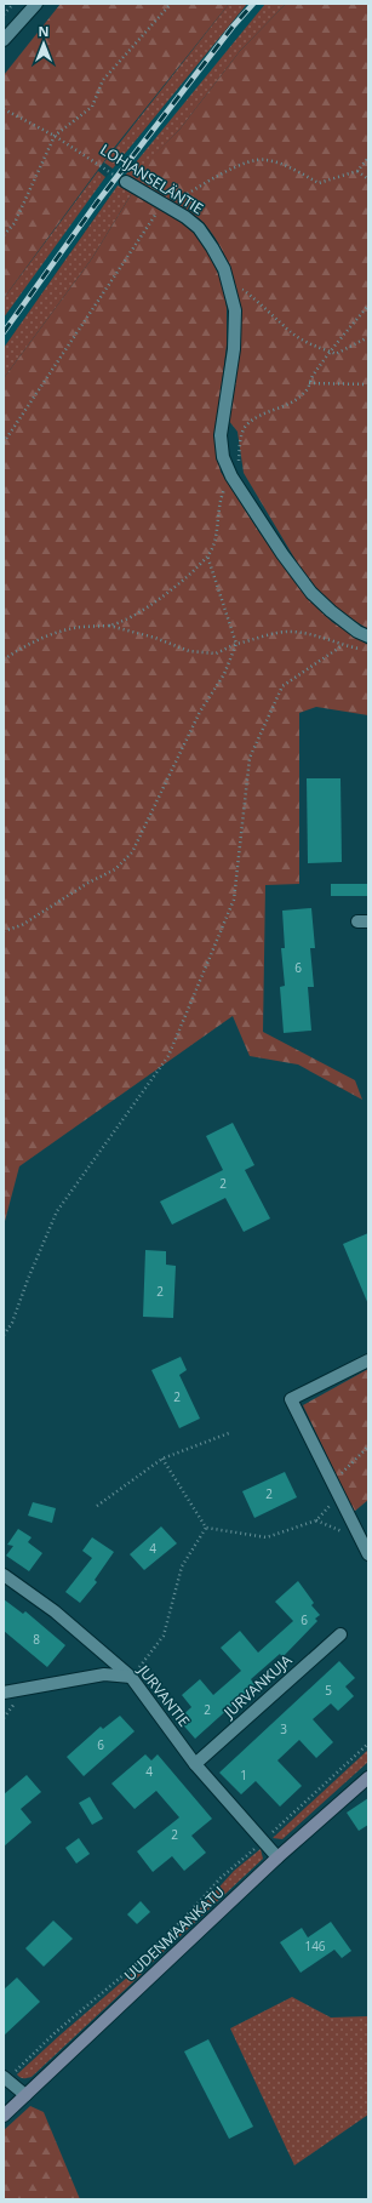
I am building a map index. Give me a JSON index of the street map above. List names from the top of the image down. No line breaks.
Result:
{"streets":{"main road":["UUDENMAANKATU"],"street":["LOHJANSELÄNTIE","JURVANKUJA","JURVANTIE"]},"crossings":[["JURVANKUJA","JURVANTIE"],["JURVANTIE","UUDENMAANKATU"]],"house_numbers":["6","2","2","2","2","4","6","8","5","2","3","6","4","1","2","146"],"north":"top"}
